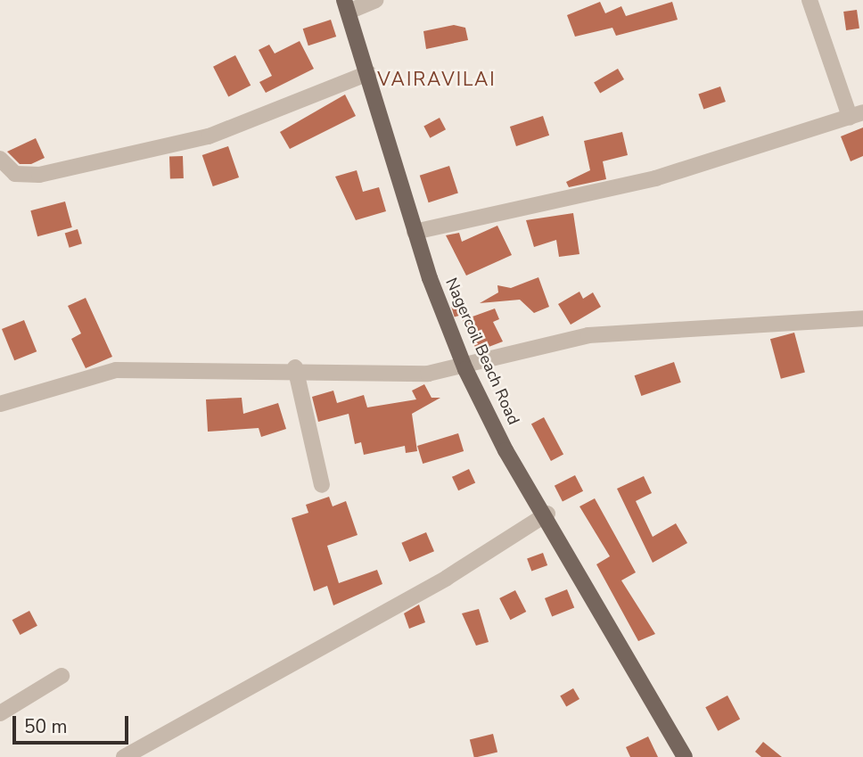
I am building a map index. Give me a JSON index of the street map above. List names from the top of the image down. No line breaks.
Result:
{"streets":{"main road":["Nagercoil Beach Road"]},"districts":["VAIRAVILAI"],"scale_bar":"50 m"}
